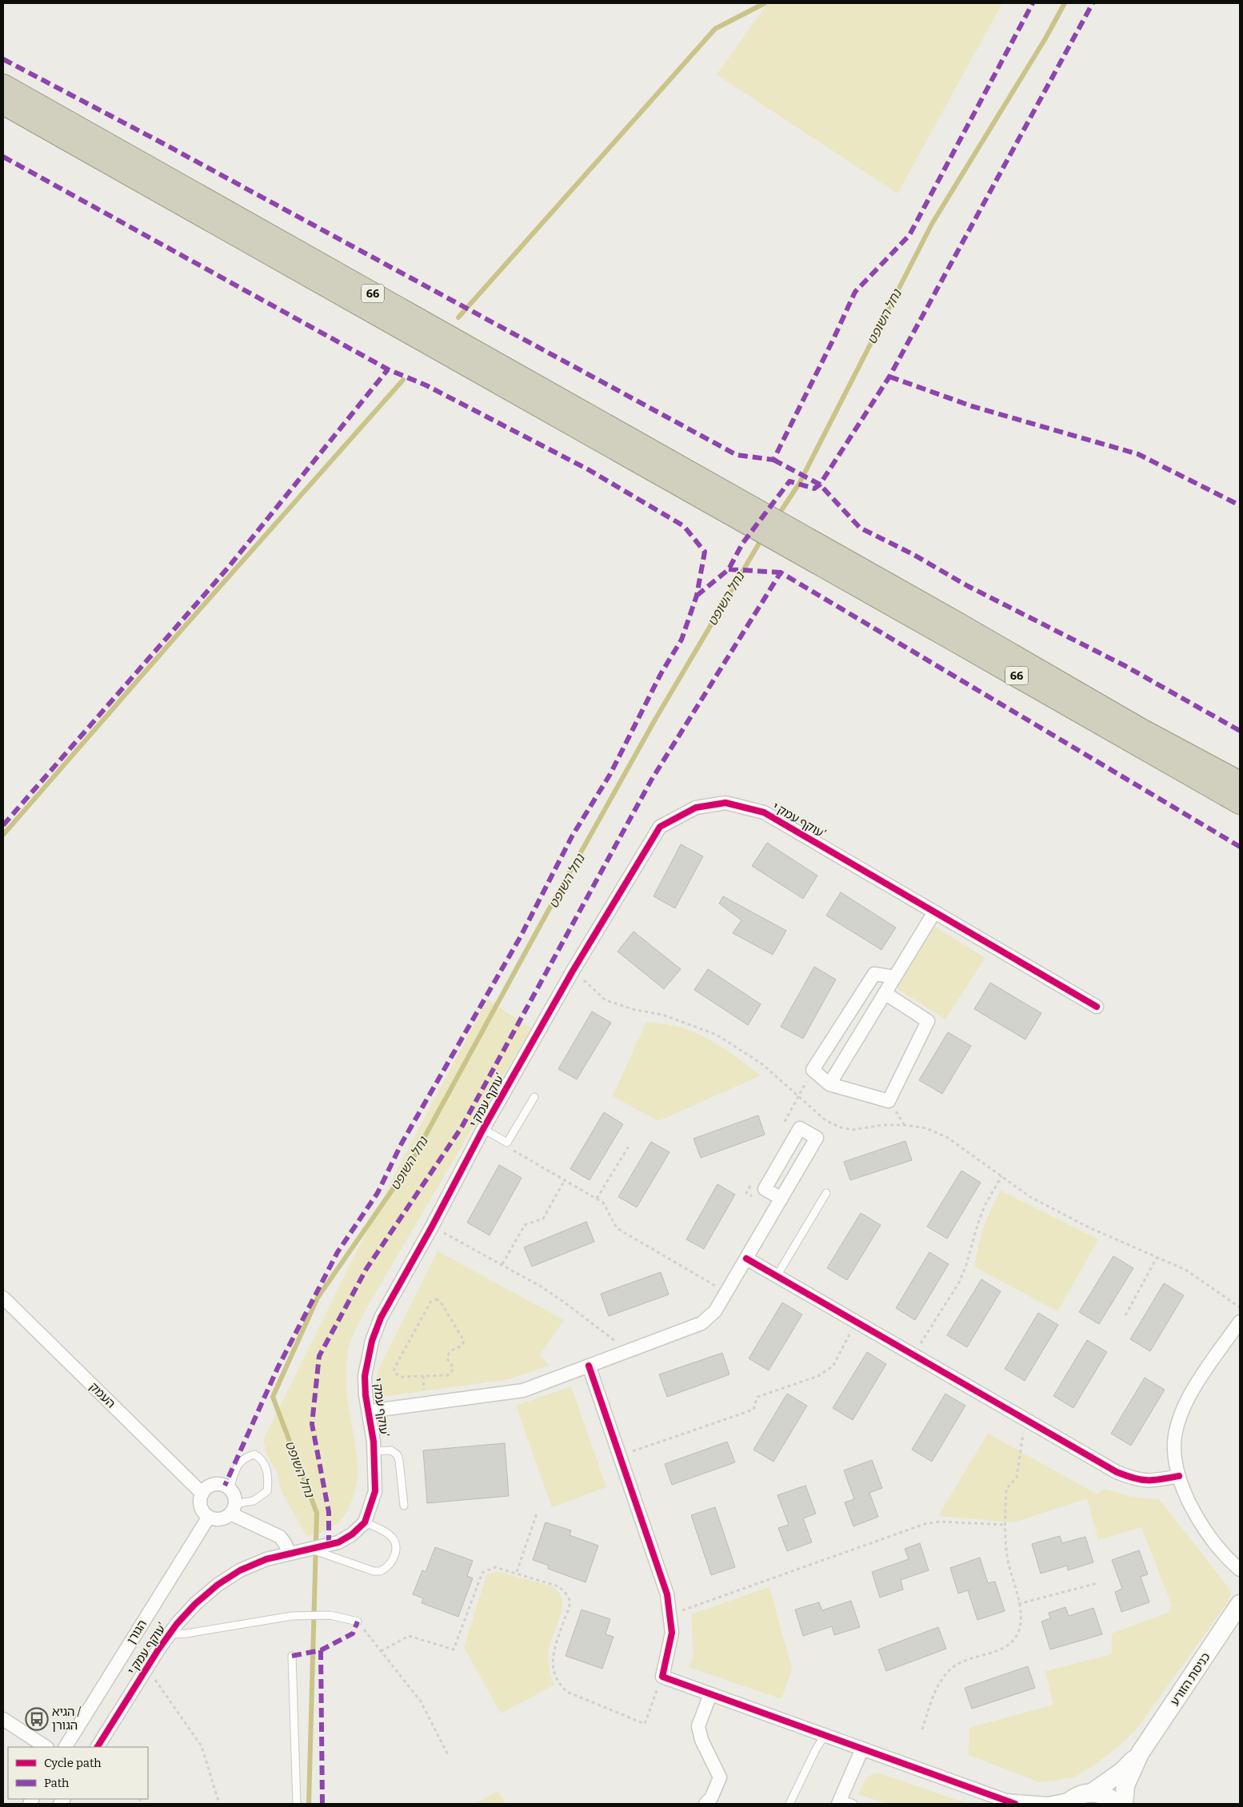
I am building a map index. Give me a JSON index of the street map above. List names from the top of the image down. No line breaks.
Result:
{"streets":{"highway":["66"],"street":["עוקף עמק י’","העמק","הגורן","כניסת הזורע"]},"crossings":[["העמק","הגורן"]],"water":["נחל השופט"],"places":{"bus stop":["הגיא / הגורן"]},"legend":["Cycle path","Path"]}
